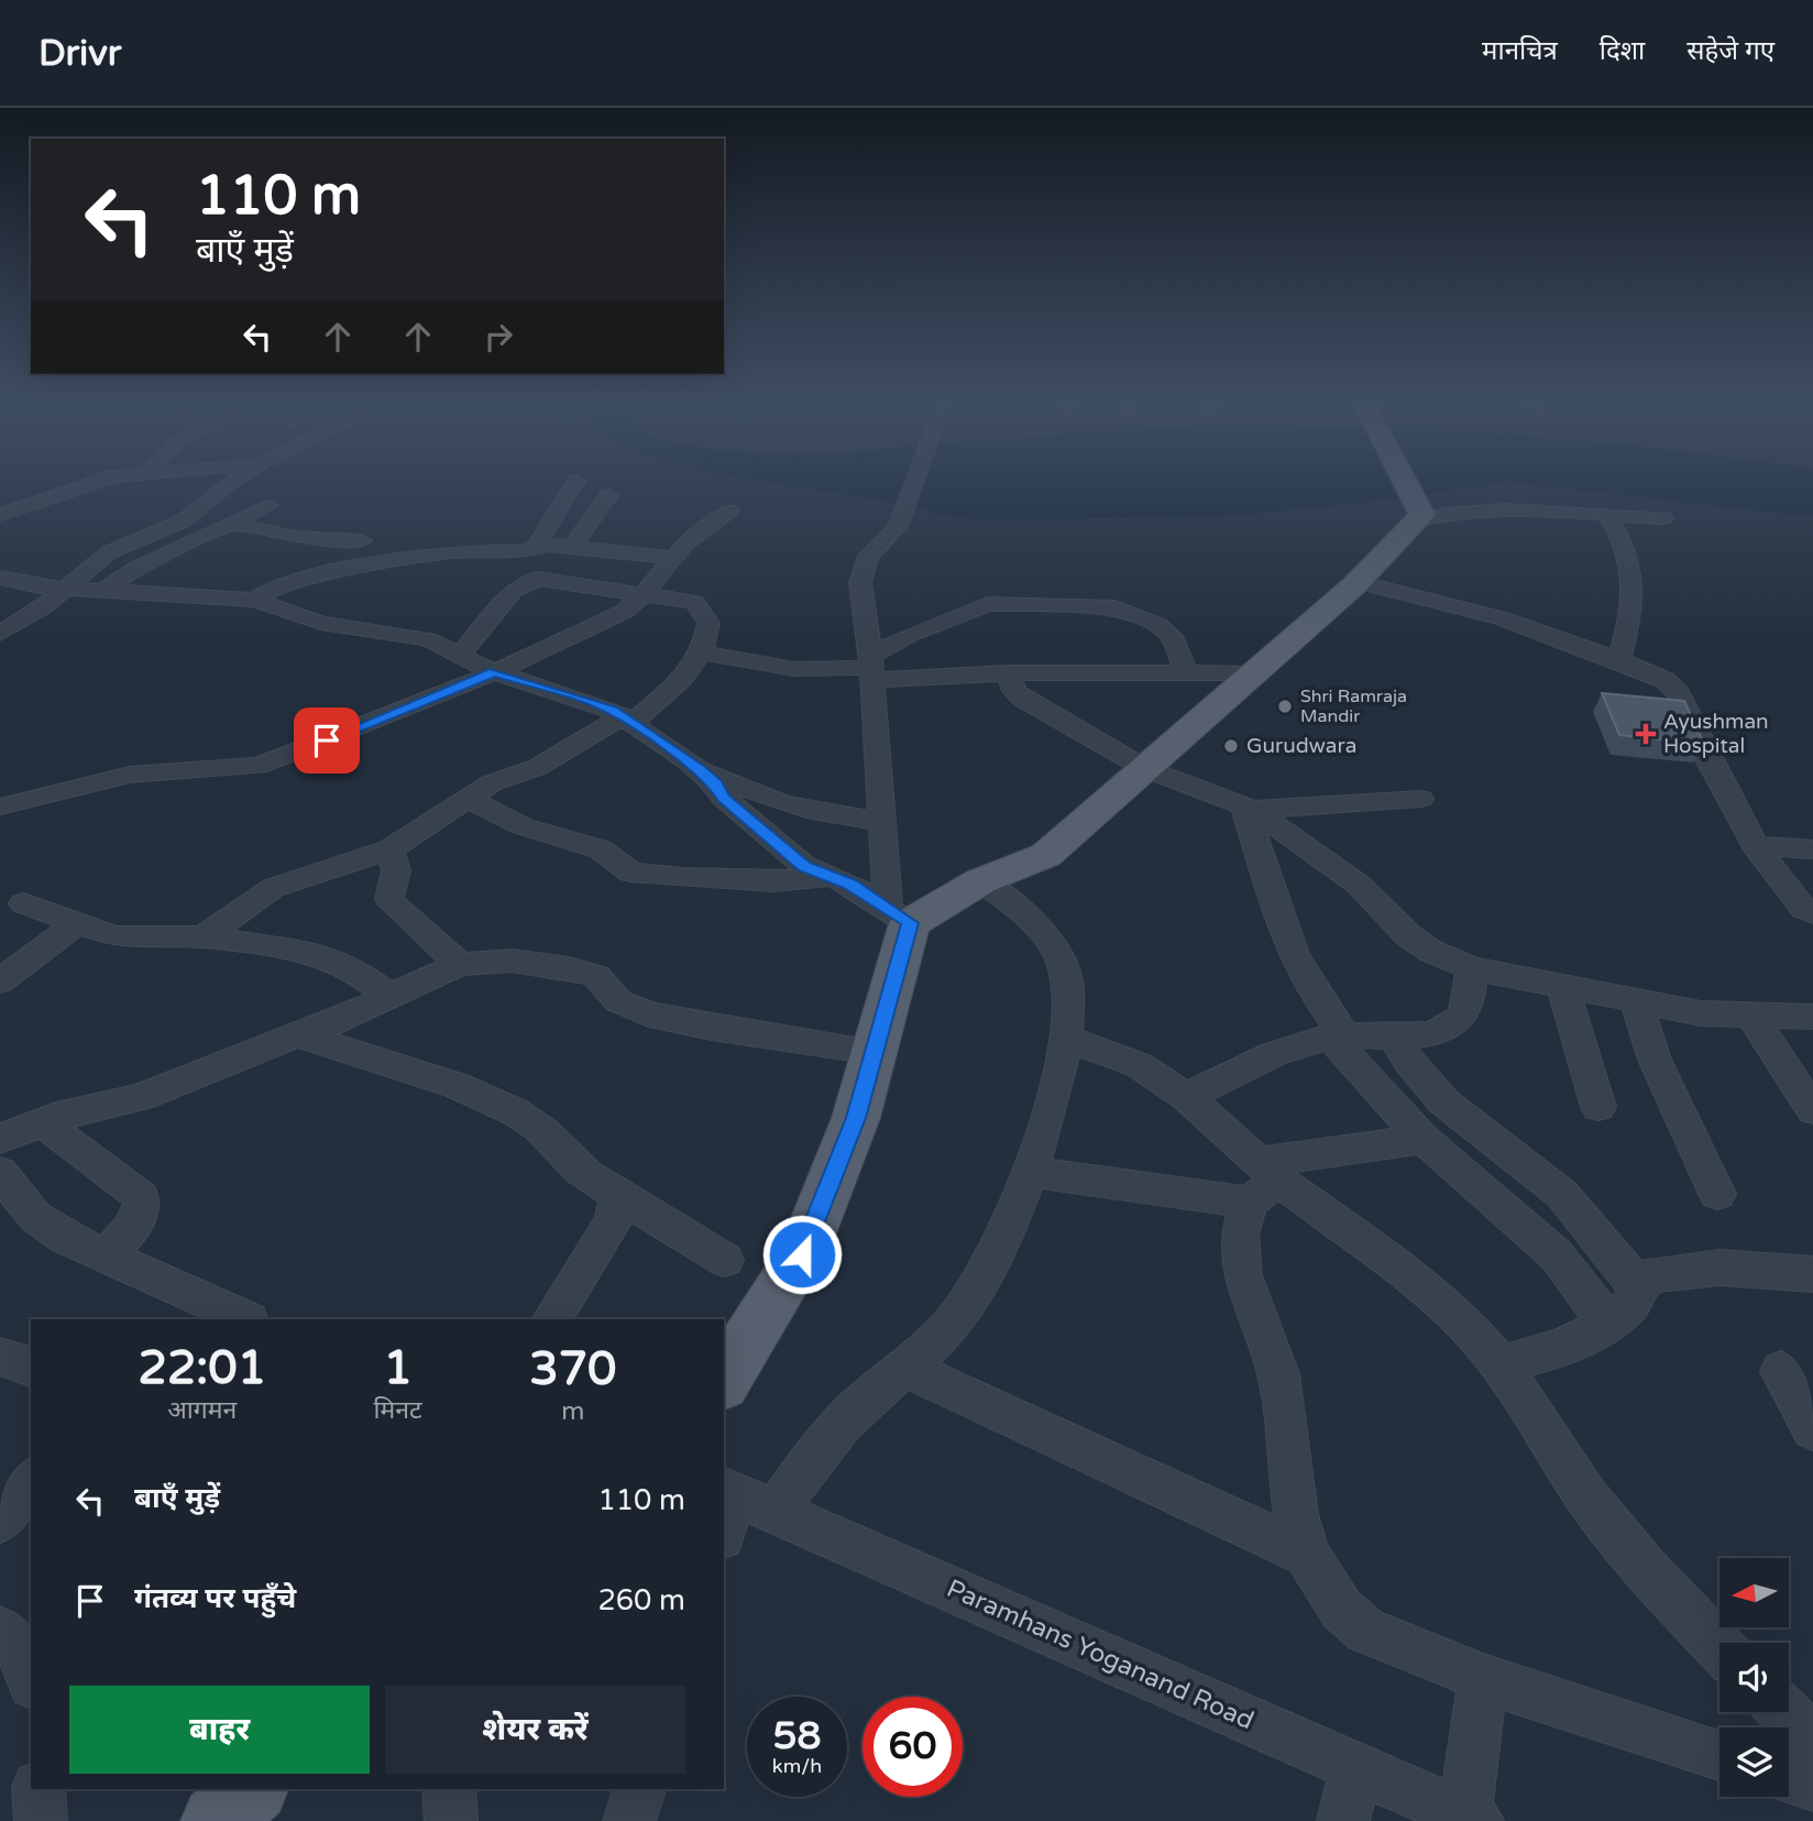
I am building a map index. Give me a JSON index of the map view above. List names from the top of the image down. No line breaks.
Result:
{"streets":{"street":["Paramhans Yoganand Road"]},"places":{"other":["Shri Ramraja Mandir","Gurudwara"],"health":["Ayushman Hospital"]},"north":"left","page":{"header":"Drivr","nav":["मानचित्र","दिशा","सहेजे गए"],"turn":["110 m","बाएँ मुड़ें"],"eta":["22:01","आगमन","1","मिनट","370","m"],"list":[{"name":"बाएँ मुड़ें","value":"110 m"},{"name":"गंतव्य पर पहुँचे","value":"260 m"}],"buttons":["बाहर","शेयर करें"],"speed":"58 km/h","limit":"60"}}
